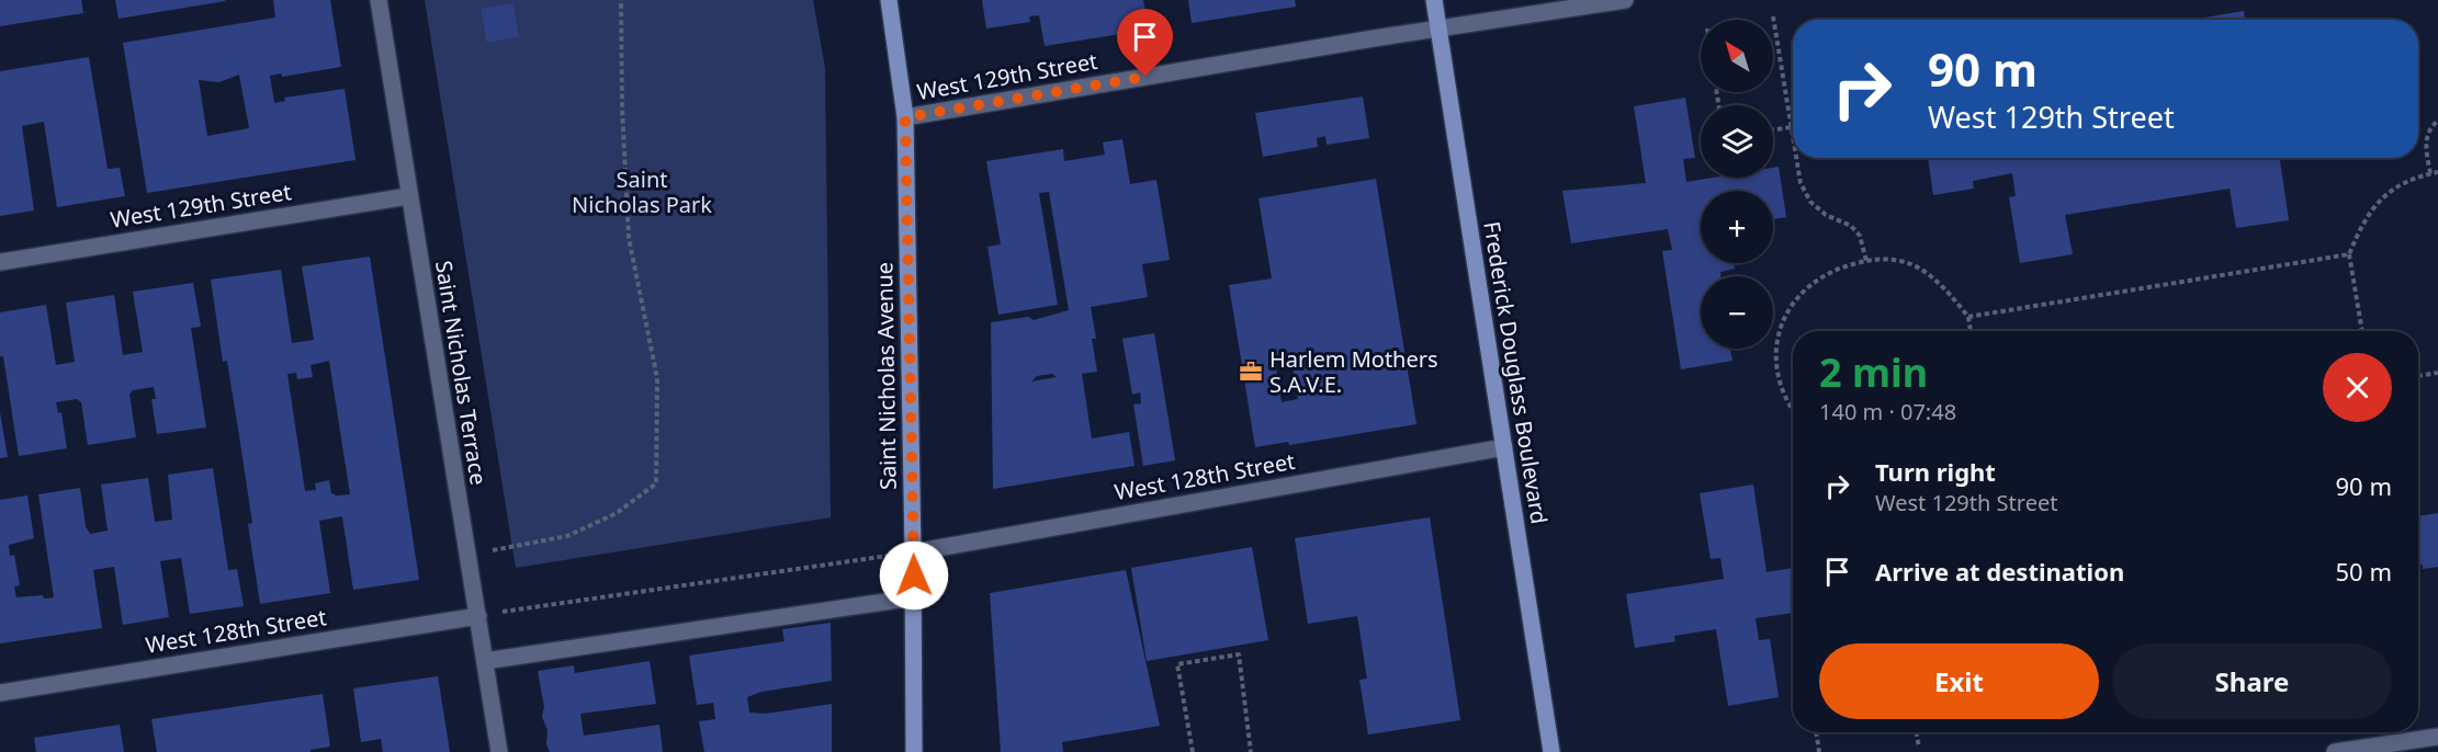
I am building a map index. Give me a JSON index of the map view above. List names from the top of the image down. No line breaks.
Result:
{"streets":{"main road":["Frederick Douglass Boulevard","Saint Nicholas Avenue"],"street":["West 129th Street","Saint Nicholas Terrace","West 128th Street"]},"crossings":[["West 129th Street","Saint Nicholas Terrace"],["West 129th Street","Frederick Douglass Boulevard"],["West 129th Street","Saint Nicholas Avenue"],["Saint Nicholas Terrace","West 128th Street"],["Frederick Douglass Boulevard","West 128th Street"],["Saint Nicholas Avenue","West 128th Street"]],"parks":["Saint Nicholas Park"],"places":{"office":["Harlem Mothers S.A.V.E."]},"north":"top left","page":{"map_buttons":["+","−"],"turn":["90 m","West 129th Street"],"heading":["2 min","140 m · 07:48"],"list":[{"name":"Turn right","note":"West 129th Street","value":"90 m"},{"name":"Arrive at destination","value":"50 m"}],"buttons":["Exit","Share"]}}
